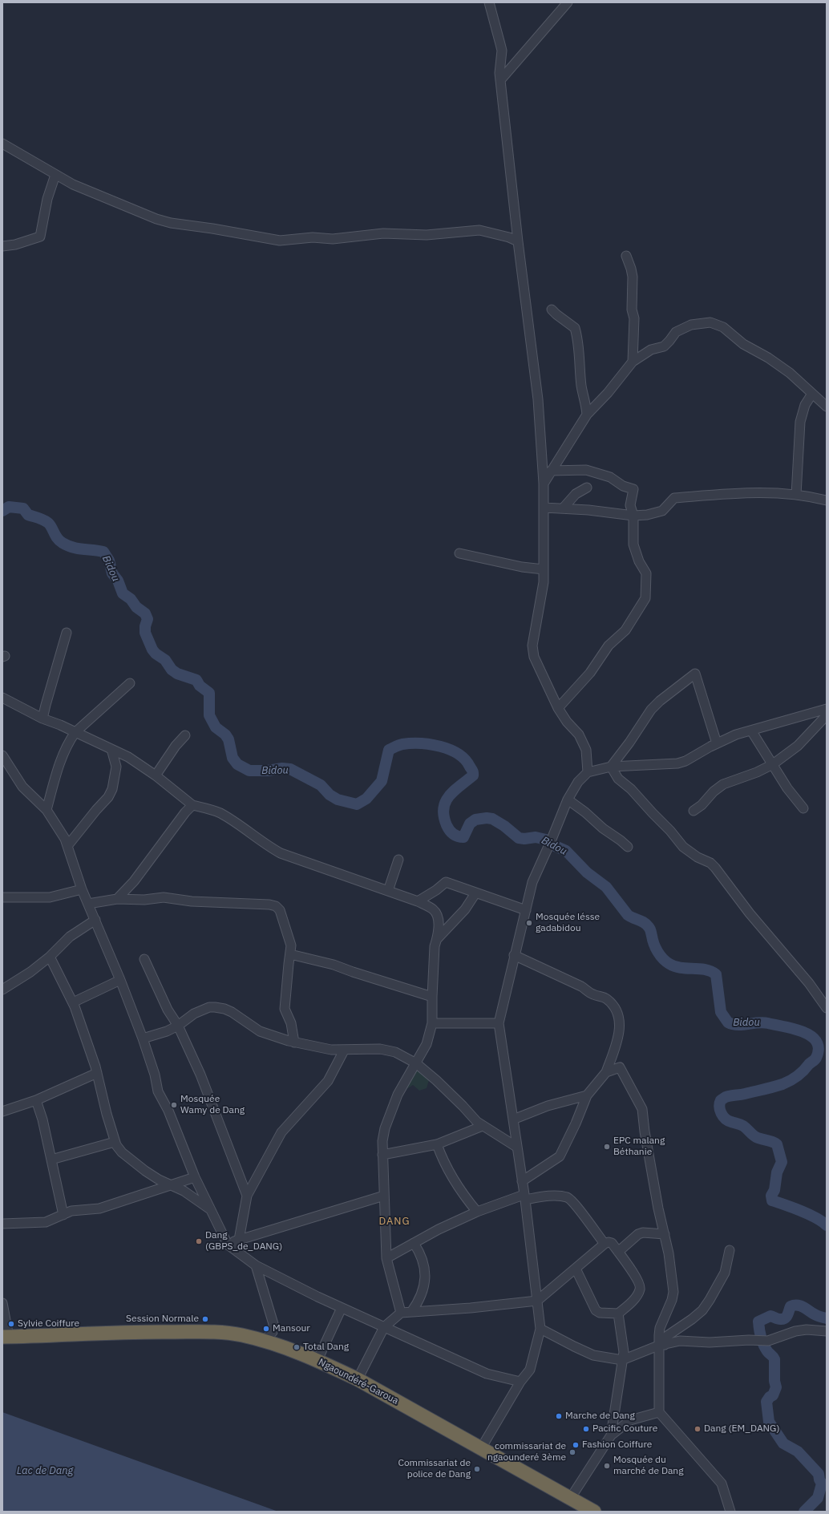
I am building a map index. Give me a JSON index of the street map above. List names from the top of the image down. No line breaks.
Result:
{"streets":{"highway":["Ngaoundéré-Garoua"]},"districts":["DANG"],"water":["Bidou","Lac de Dang"],"places":["Mosquée lésse gadabidou","Mosquée Wamy de Dang","EPC malang Béthanie","Dang (GBPS_de_DANG)","Session Normale","Sylvie Coiffure","Mansour","Total Dang","Marche de Dang","Pacific Couture","Dang (EM_DANG)","Fashion Coiffure","commissariat de ngaounderé 3ème","Mosquée du marché de Dang","Commissariat de police de Dang"]}
